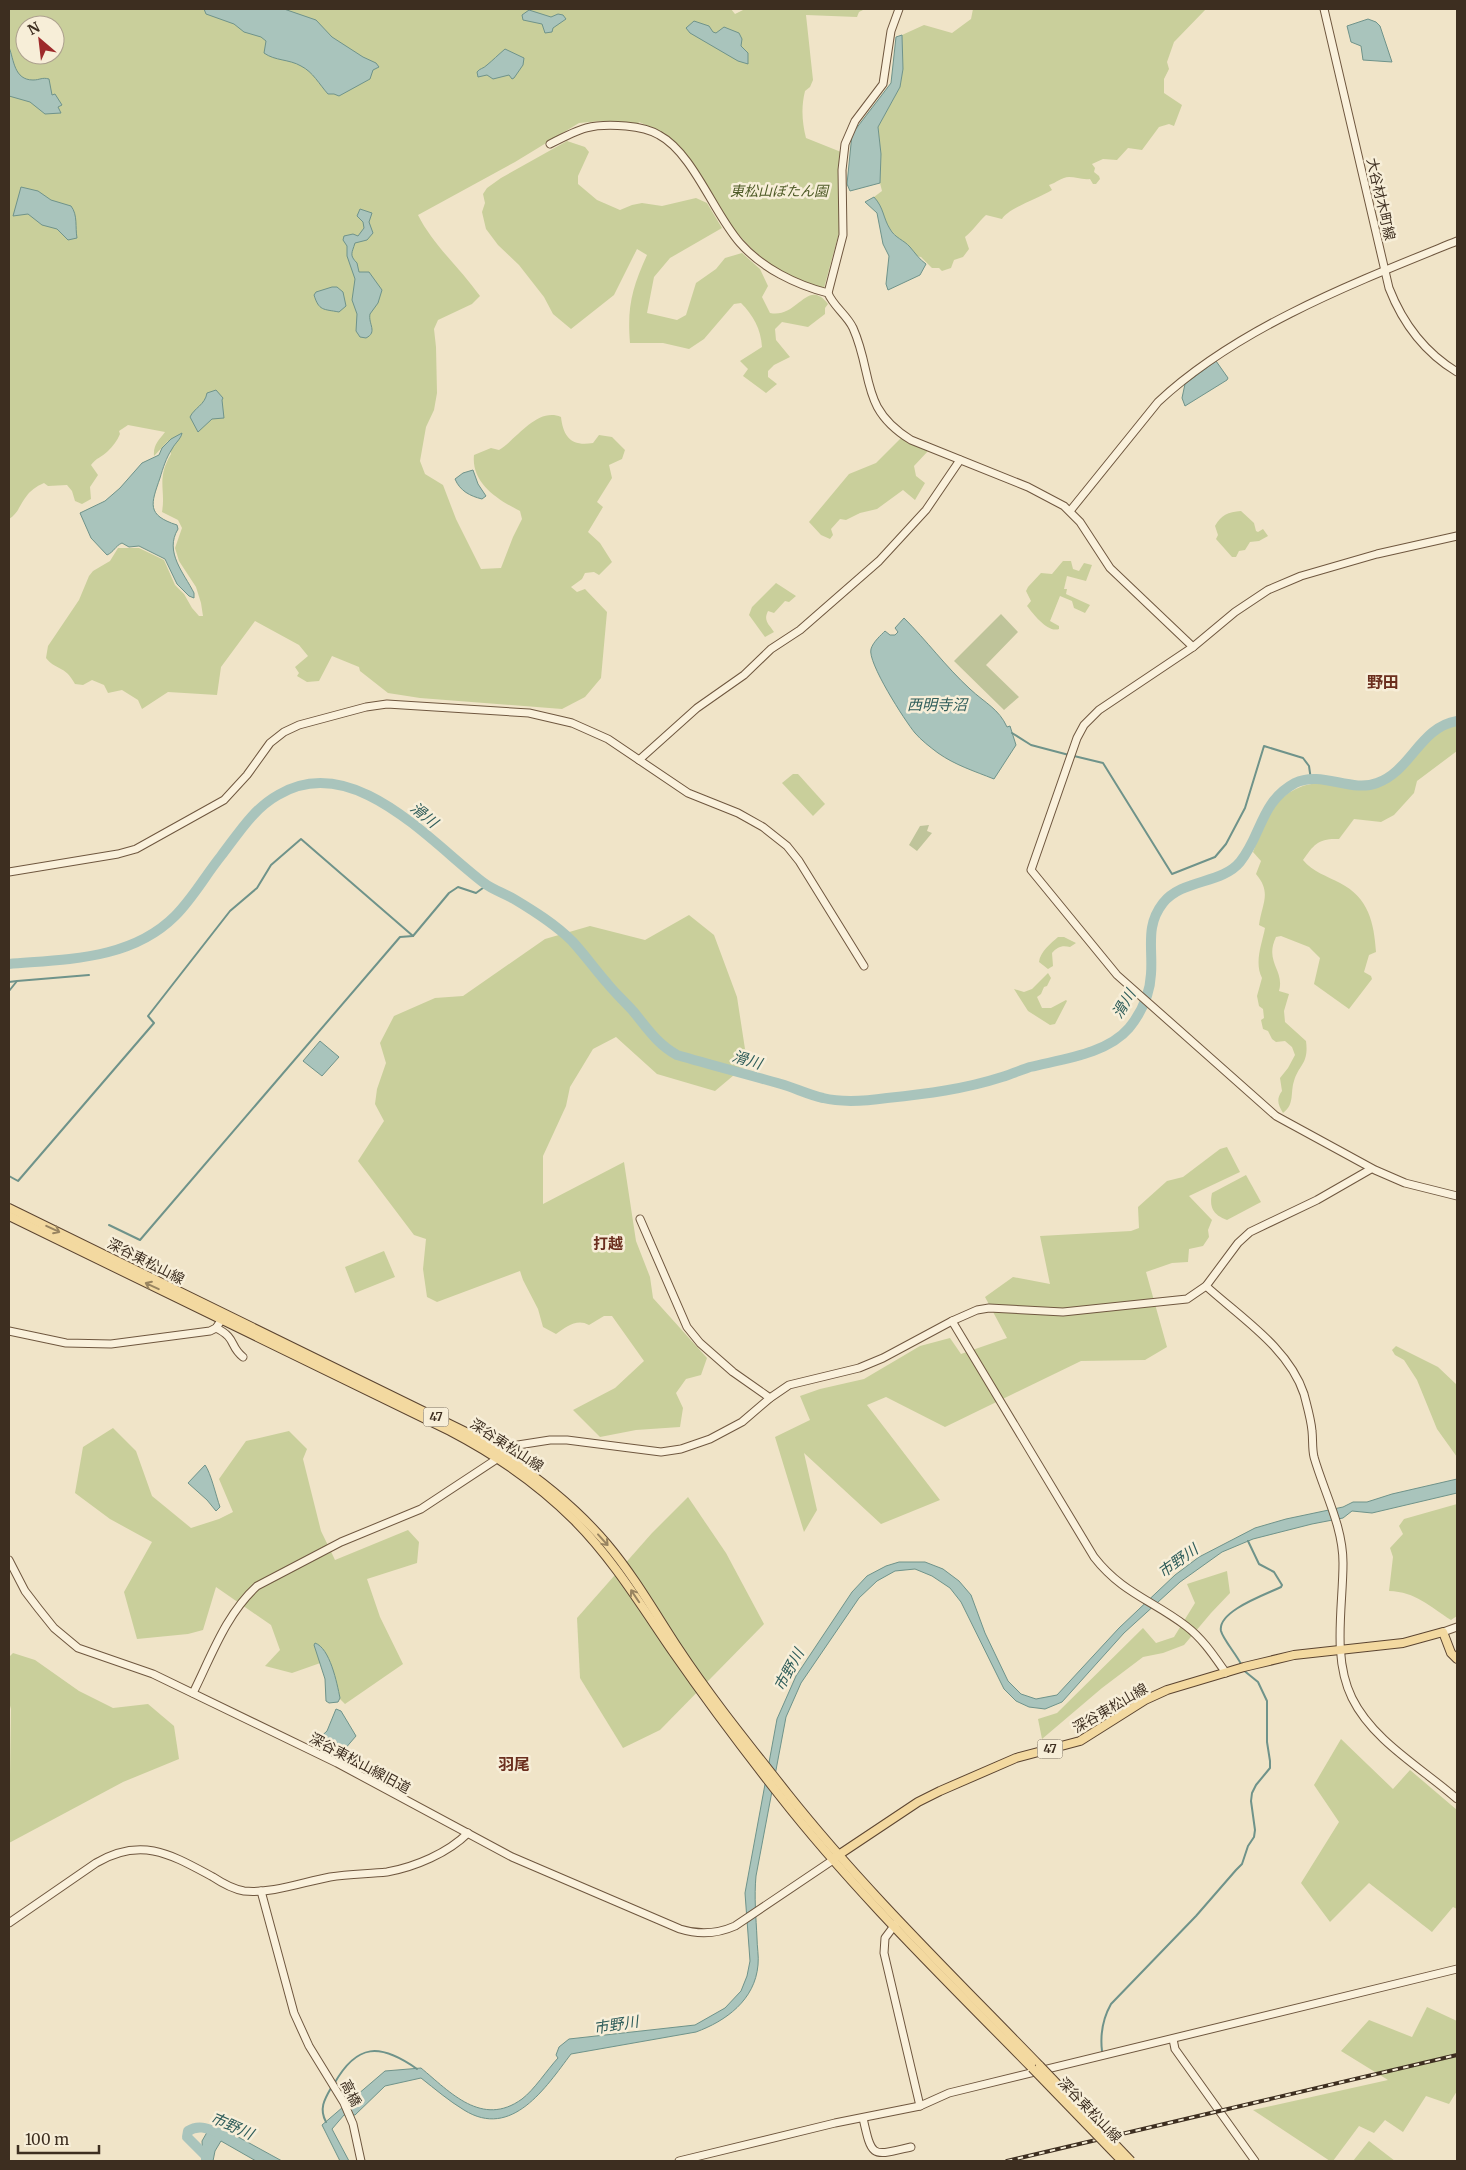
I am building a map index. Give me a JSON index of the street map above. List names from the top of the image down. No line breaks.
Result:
{"streets":{"main road":["深谷東松山線","47"],"street":["大谷材木町線","深谷東松山線旧道","高橋"]},"crossings":[["深谷東松山線","深谷東松山線旧道"]],"districts":["野田","打越","羽尾"],"water":["西明寺沼","滑川","市野川"],"parks":["東松山ぼたん園"],"scale_bar":"100 m","north":"top left"}
